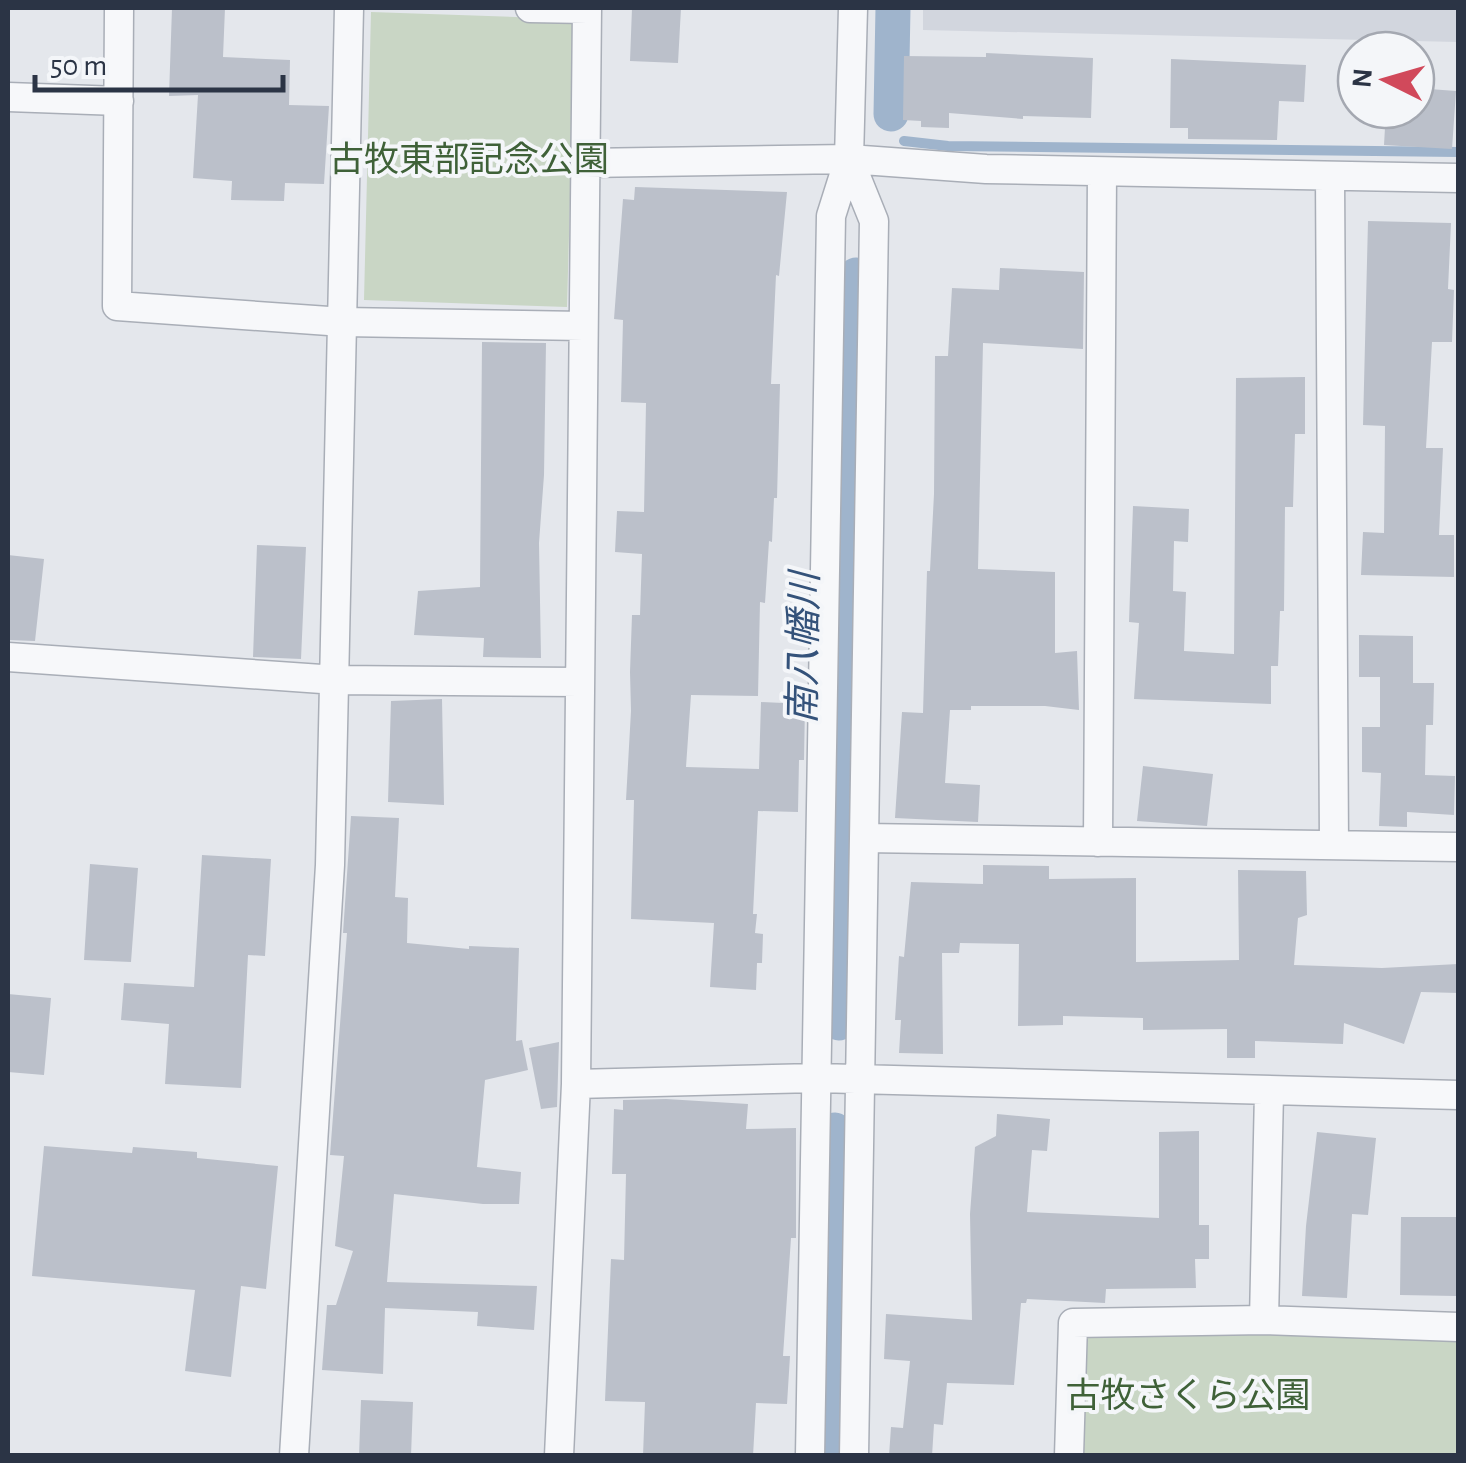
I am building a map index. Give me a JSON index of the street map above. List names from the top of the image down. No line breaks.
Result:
{"water":["南八幡川"],"parks":["古牧東部記念公園","古牧さくら公園"],"scale_bar":"50 m","north":"left"}
